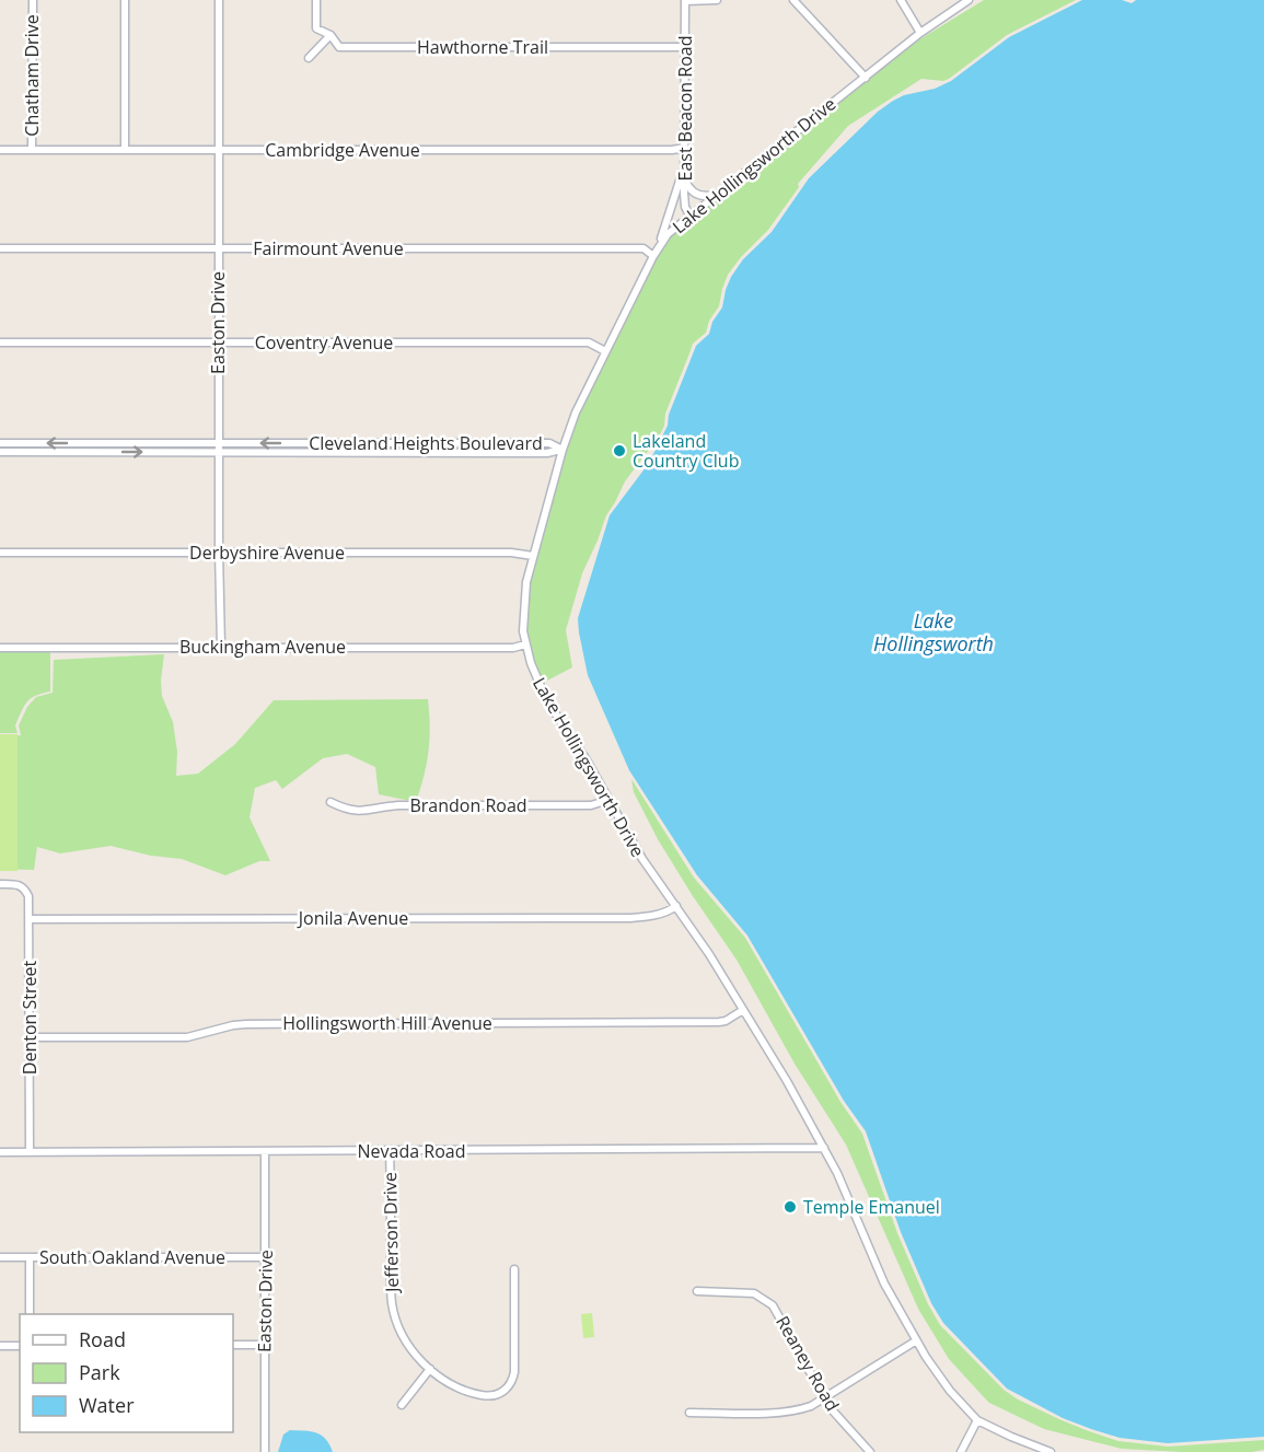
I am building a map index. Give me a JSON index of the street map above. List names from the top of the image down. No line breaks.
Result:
{"streets":{"street":["Hawthorne Trail","Chatham Drive","East Beacon Road","Cambridge Avenue","Lake Hollingsworth Drive","Fairmount Avenue","Easton Drive","Coventry Avenue","Cleveland Heights Boulevard","Derbyshire Avenue","Buckingham Avenue","Brandon Road","Jonila Avenue","Denton Street","Hollingsworth Hill Avenue","Nevada Road","Jefferson Drive","South Oakland Avenue","Reaney Road"]},"crossings":[["Hawthorne Trail","East Beacon Road"],["Chatham Drive","Cambridge Avenue"],["East Beacon Road","Cambridge Avenue"],["East Beacon Road","Lake Hollingsworth Drive"],["Cambridge Avenue","Easton Drive"],["Lake Hollingsworth Drive","Fairmount Avenue"],["Lake Hollingsworth Drive","Coventry Avenue"],["Lake Hollingsworth Drive","Cleveland Heights Boulevard"],["Lake Hollingsworth Drive","Derbyshire Avenue"],["Lake Hollingsworth Drive","Buckingham Avenue"],["Lake Hollingsworth Drive","Brandon Road"],["Lake Hollingsworth Drive","Jonila Avenue"],["Lake Hollingsworth Drive","Hollingsworth Hill Avenue"],["Lake Hollingsworth Drive","Nevada Road"],["Fairmount Avenue","Easton Drive"],["Easton Drive","Coventry Avenue"],["Easton Drive","Cleveland Heights Boulevard"],["Easton Drive","Derbyshire Avenue"],["Easton Drive","Buckingham Avenue"],["Easton Drive","Nevada Road"],["Easton Drive","South Oakland Avenue"],["Jonila Avenue","Denton Street"],["Denton Street","Hollingsworth Hill Avenue"],["Denton Street","Nevada Road"],["Nevada Road","Jefferson Drive"]],"water":["Lake Hollingsworth"],"places":["Lakeland Country Club","Temple Emanuel"],"legend":["Road","Park","Water"]}
